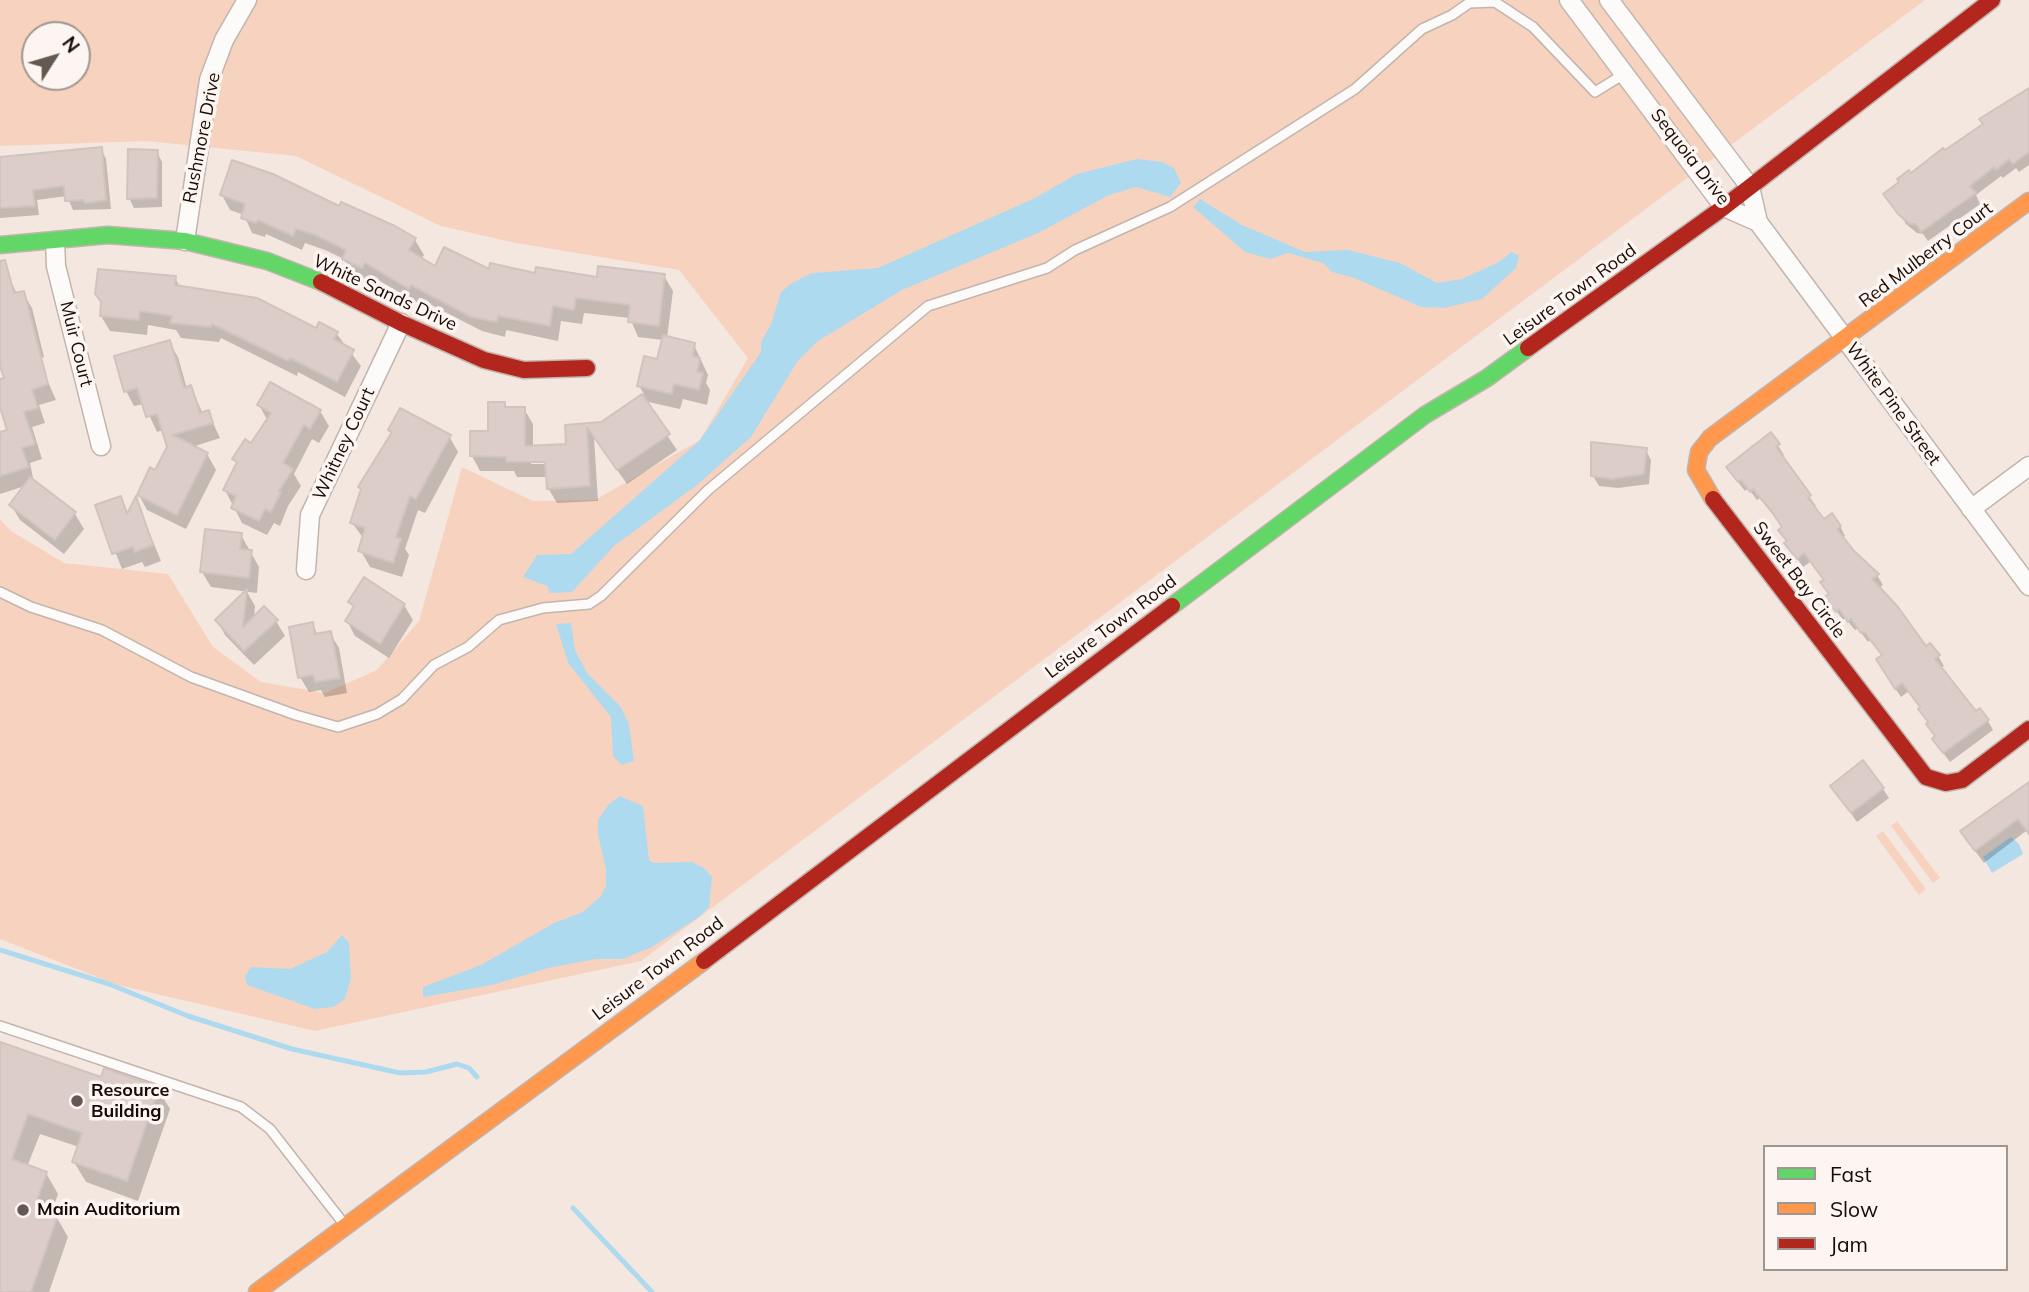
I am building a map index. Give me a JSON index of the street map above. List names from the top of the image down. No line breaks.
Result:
{"streets":{"main road":["Red Mulberry Court","White Sands Drive","Leisure Town Road","Sweet Bay Circle"],"street":["Rushmore Drive","Sequoia Drive","Muir Court","White Pine Street","Whitney Court"]},"crossings":[["Rushmore Drive","White Sands Drive"],["Sequoia Drive","Leisure Town Road"],["Sequoia Drive","White Pine Street"],["Red Mulberry Court","White Pine Street"],["Red Mulberry Court","Sweet Bay Circle"],["White Sands Drive","Muir Court"],["White Sands Drive","Whitney Court"],["White Pine Street","Sweet Bay Circle"]],"places":["Resource Building","Main Auditorium"],"legend":["Fast","Slow","Jam"],"north":"top right"}
